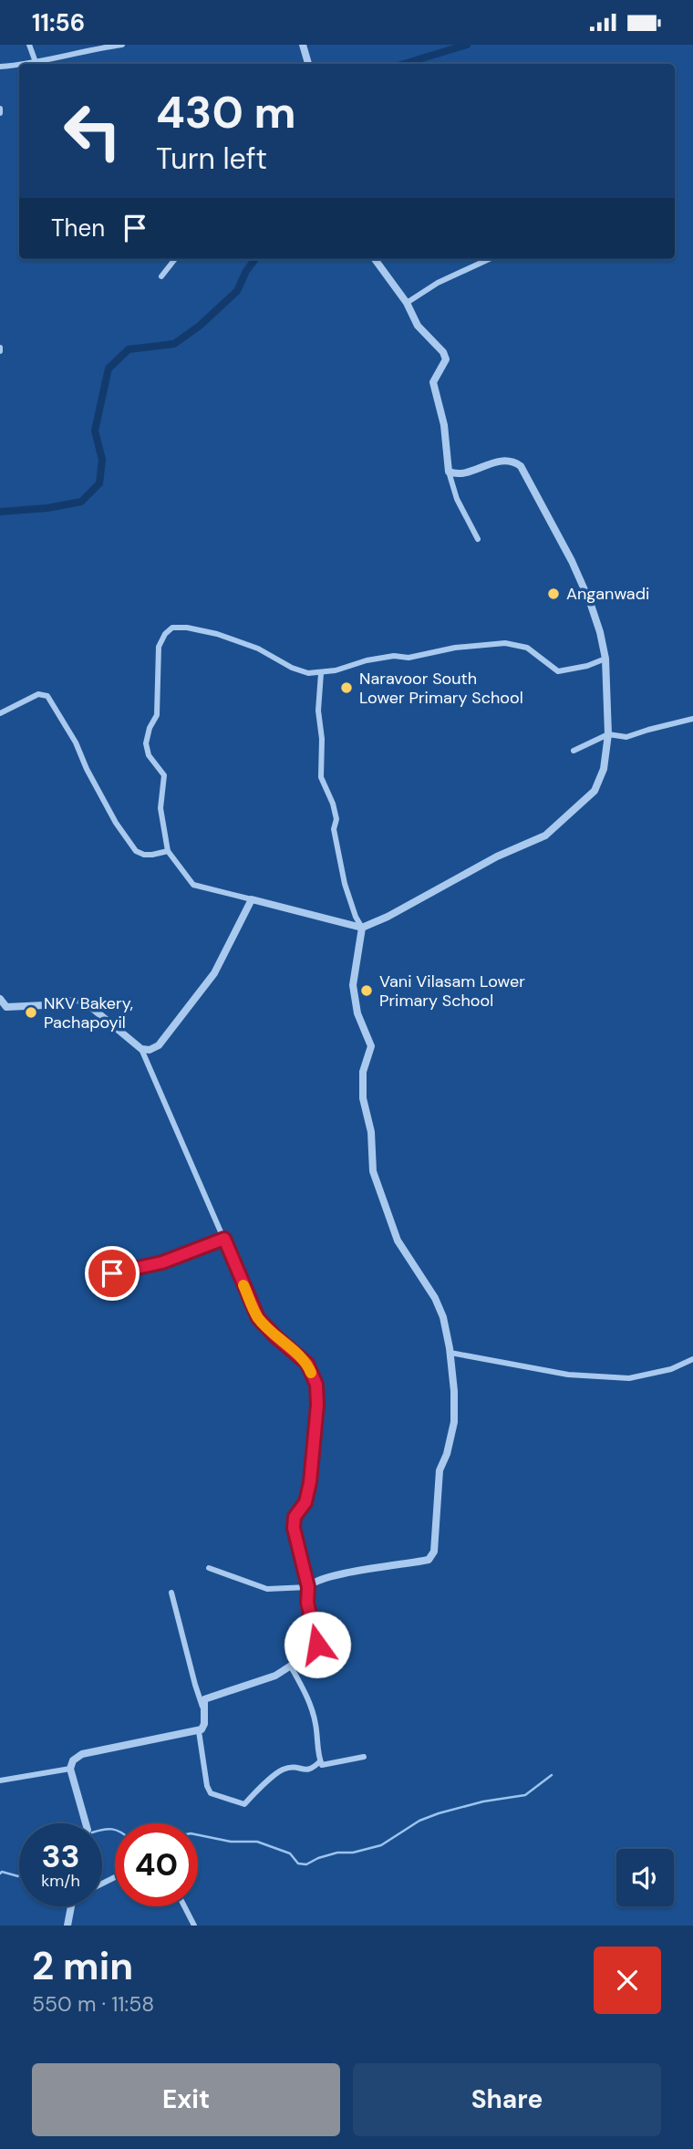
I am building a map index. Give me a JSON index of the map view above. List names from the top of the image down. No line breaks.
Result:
{"places":["Anganwadi","Naravoor South Lower Primary School","Vani Vilasam Lower Primary School","NKV Bakery, Pachapoyil"],"page":{"status":"11:56","turn":["430 m","Turn left"],"then":"Then","speed":"33 km/h","limit":"40","heading":["2 min","550 m · 11:58"],"buttons":["Exit","Share"]}}
